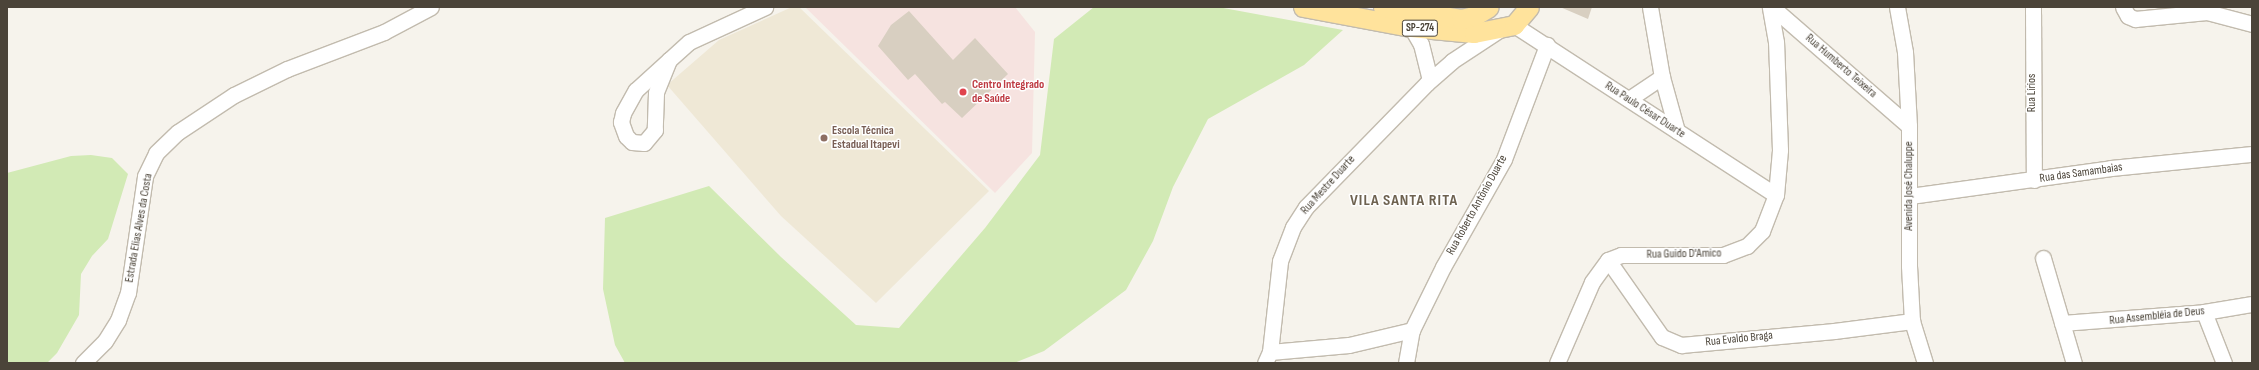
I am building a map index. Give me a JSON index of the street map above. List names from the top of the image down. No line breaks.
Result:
{"streets":{"main road":["SP-274"],"street":["Rua Humberto Teixeira","Rua Lírios","Rua Paulo César Duarte","Rua das Samambaias","Rua Mestre Duarte","Avenida José Chaluppe","Rua Roberto Antônio Duarte","Estrada Elias Alves da Costa","Rua Guido D'Amico","Rua Assembléia de Deus","Rua Evaldo Braga"]},"crossings":[["SP-274","Rua Paulo César Duarte"],["SP-274","Rua Mestre Duarte"],["Rua Humberto Teixeira","Avenida José Chaluppe"],["Rua Humberto Teixeira","Rua Guido D'Amico"],["Rua Lírios","Rua das Samambaias"],["Rua Paulo César Duarte","Rua Mestre Duarte"],["Rua Paulo César Duarte","Rua Roberto Antônio Duarte"],["Rua Paulo César Duarte","Rua Guido D'Amico"],["Rua das Samambaias","Avenida José Chaluppe"],["Avenida José Chaluppe","Rua Evaldo Braga"],["Rua Guido D'Amico","Rua Evaldo Braga"]],"districts":["VILA SANTA RITA"],"places":["Centro Integrado de Saúde","Escola Técnica Estadual Itapevi"]}
